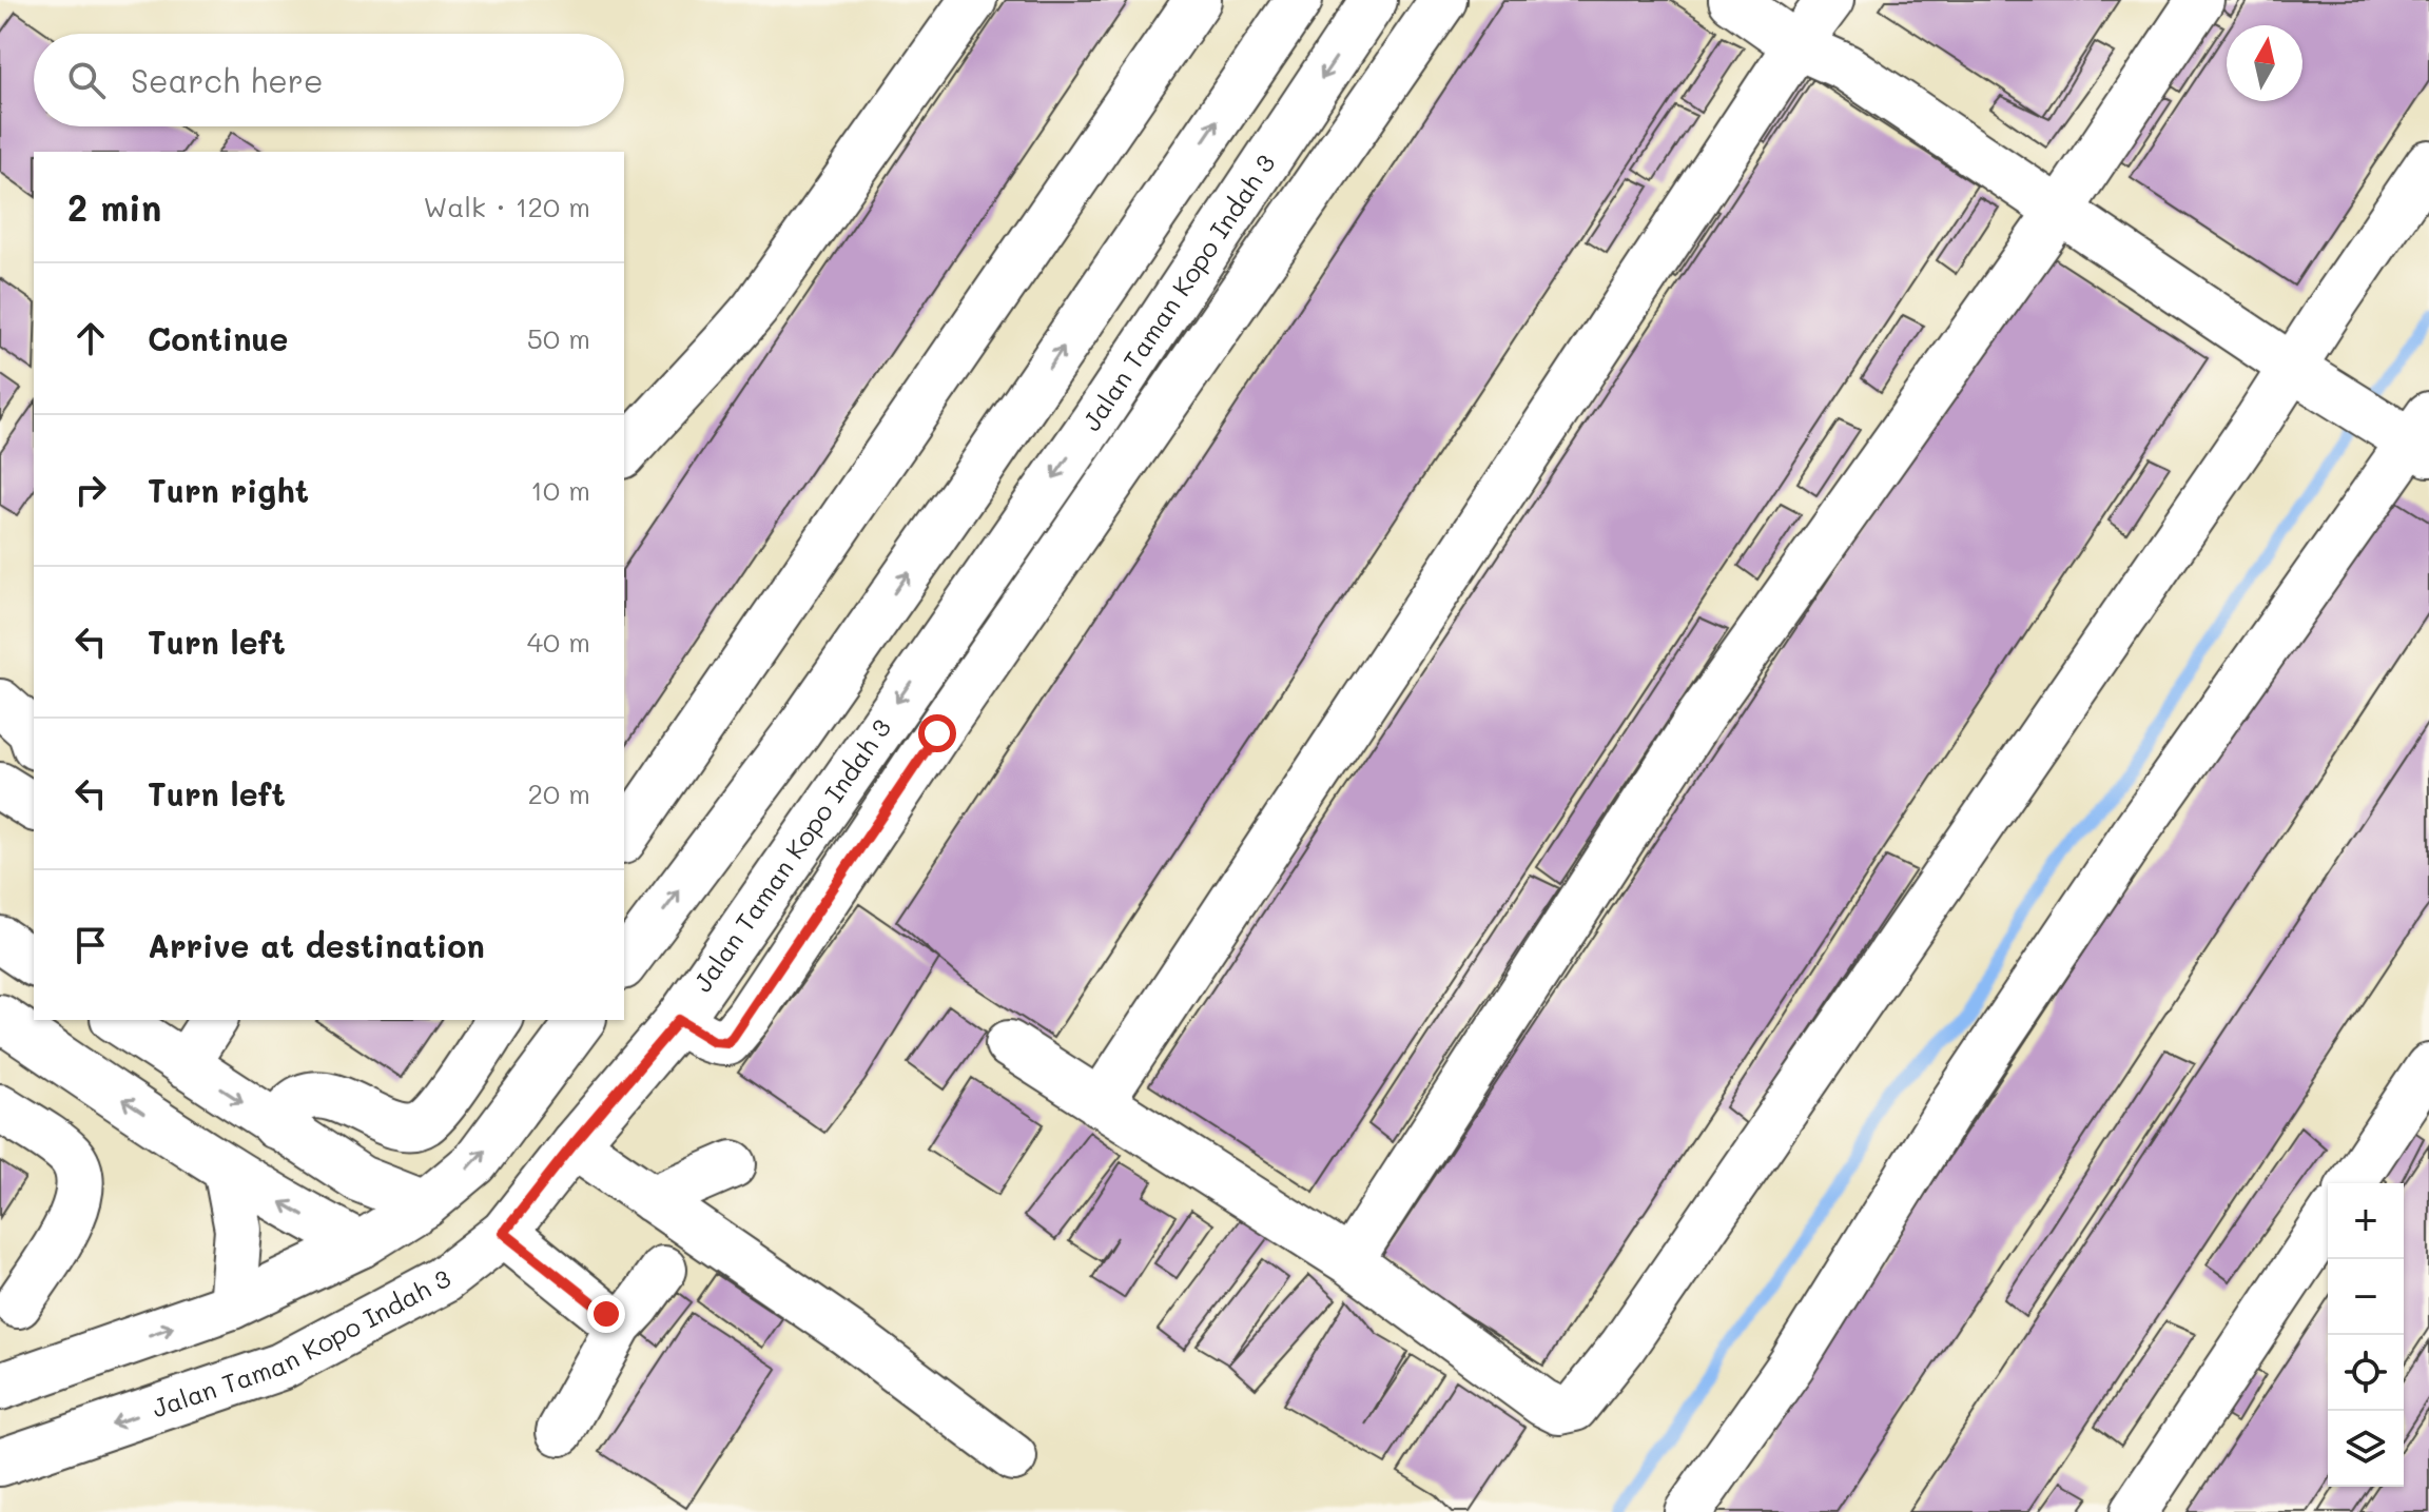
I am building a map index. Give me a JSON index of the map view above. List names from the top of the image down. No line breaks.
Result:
{"streets":{"street":["Jalan Taman Kopo Indah 3"]},"north":"top","page":{"search":"Search here","heading":["2 min","Walk · 120 m"],"list":[["Continue","50 m"],["Turn right","10 m"],["Turn left","40 m"],["Turn left","20 m"],"Arrive at destination"],"map_buttons":["+","−"]}}
